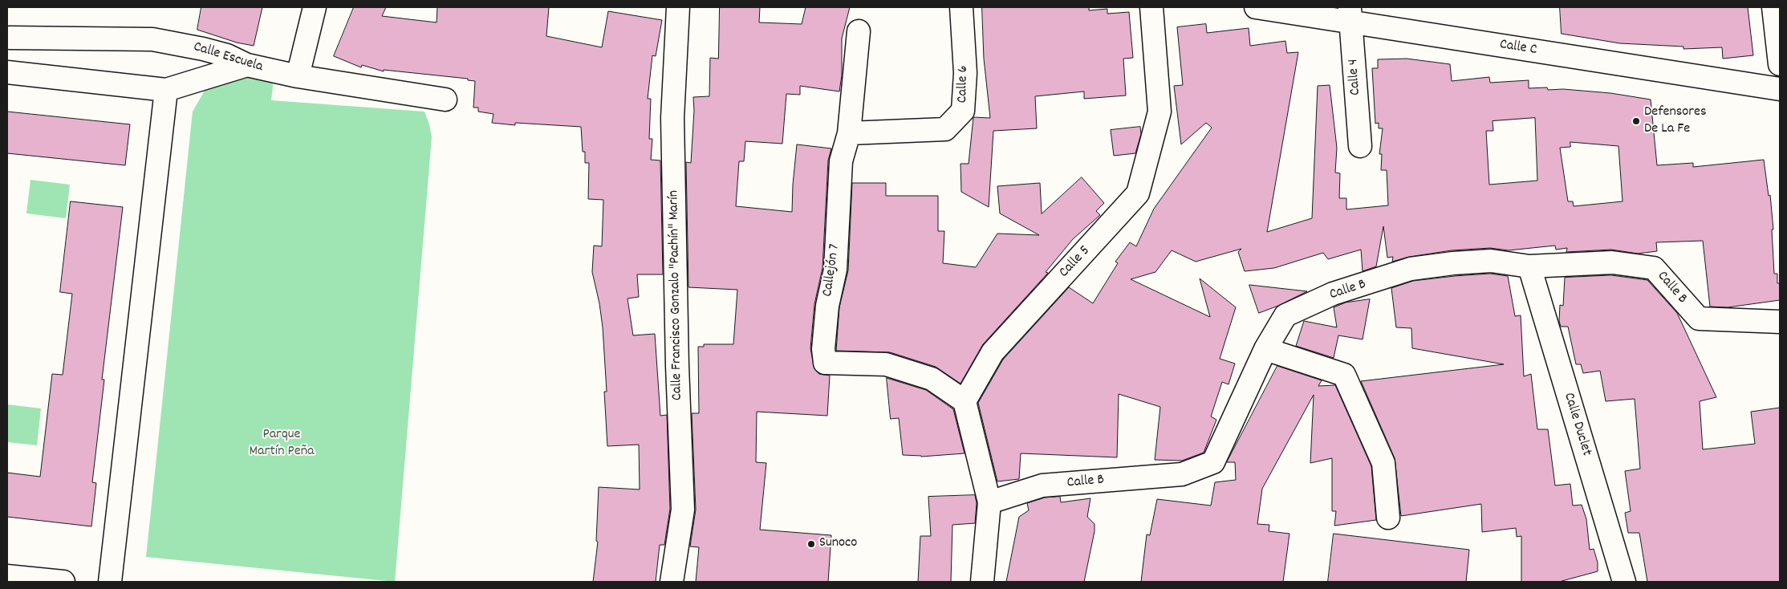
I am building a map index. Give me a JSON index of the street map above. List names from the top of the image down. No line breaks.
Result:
{"streets":{"street":["Calle C","Calle Escuela","Calle 4","Calle 6","Calle 5","Callejón 7","Calle B","Calle Francisco Gonzalo \"Pachín\" Marín","Calle Duclet"]},"crossings":[["Calle C","Calle 4"],["Calle 6","Callejón 7"],["Calle 5","Callejón 7"],["Calle B","Calle Duclet"]],"parks":["Parque Martín Peña"],"places":["Defensores De La Fe","Sunoco"]}
